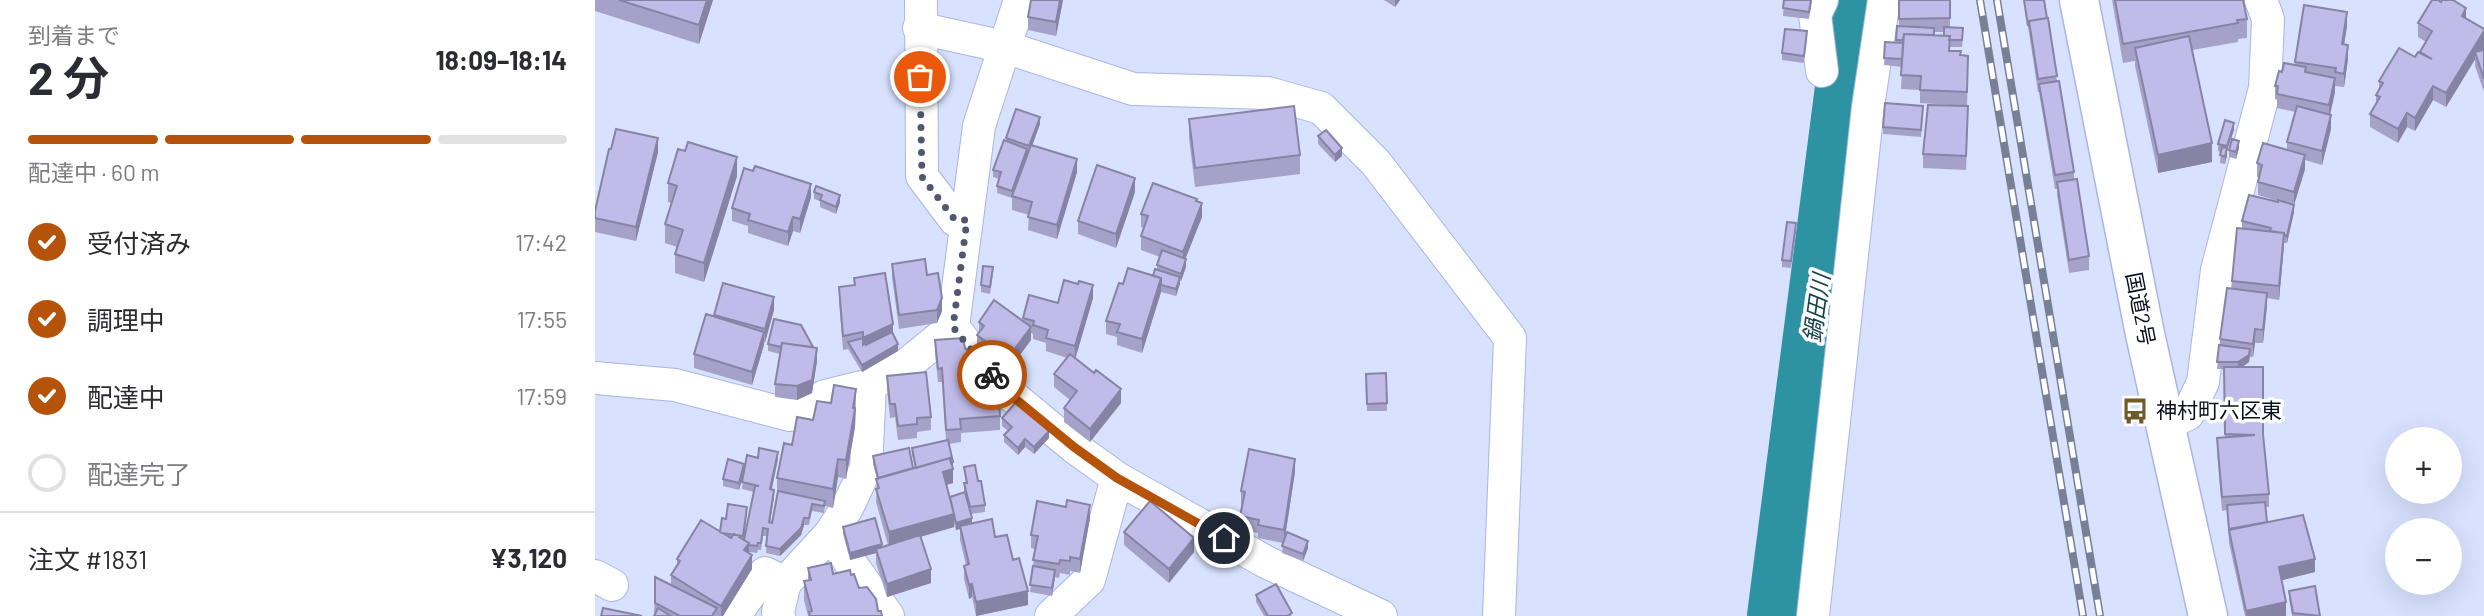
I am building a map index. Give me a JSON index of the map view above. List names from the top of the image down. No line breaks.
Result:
{"streets":{"highway":["国道2号"]},"water":["鍋田川"],"places":{"bus stop":["神村町六区東"]},"page":{"heading":["2 分","到着まで","18:09–18:14"],"panel":["注文 #1831","¥3,120"],"bar":"配達中 · 60 m","list":[["受付済み","17:42"],["調理中","17:55"],["配達中","17:59"],"配達完了"],"map_buttons":["+","−"]}}
